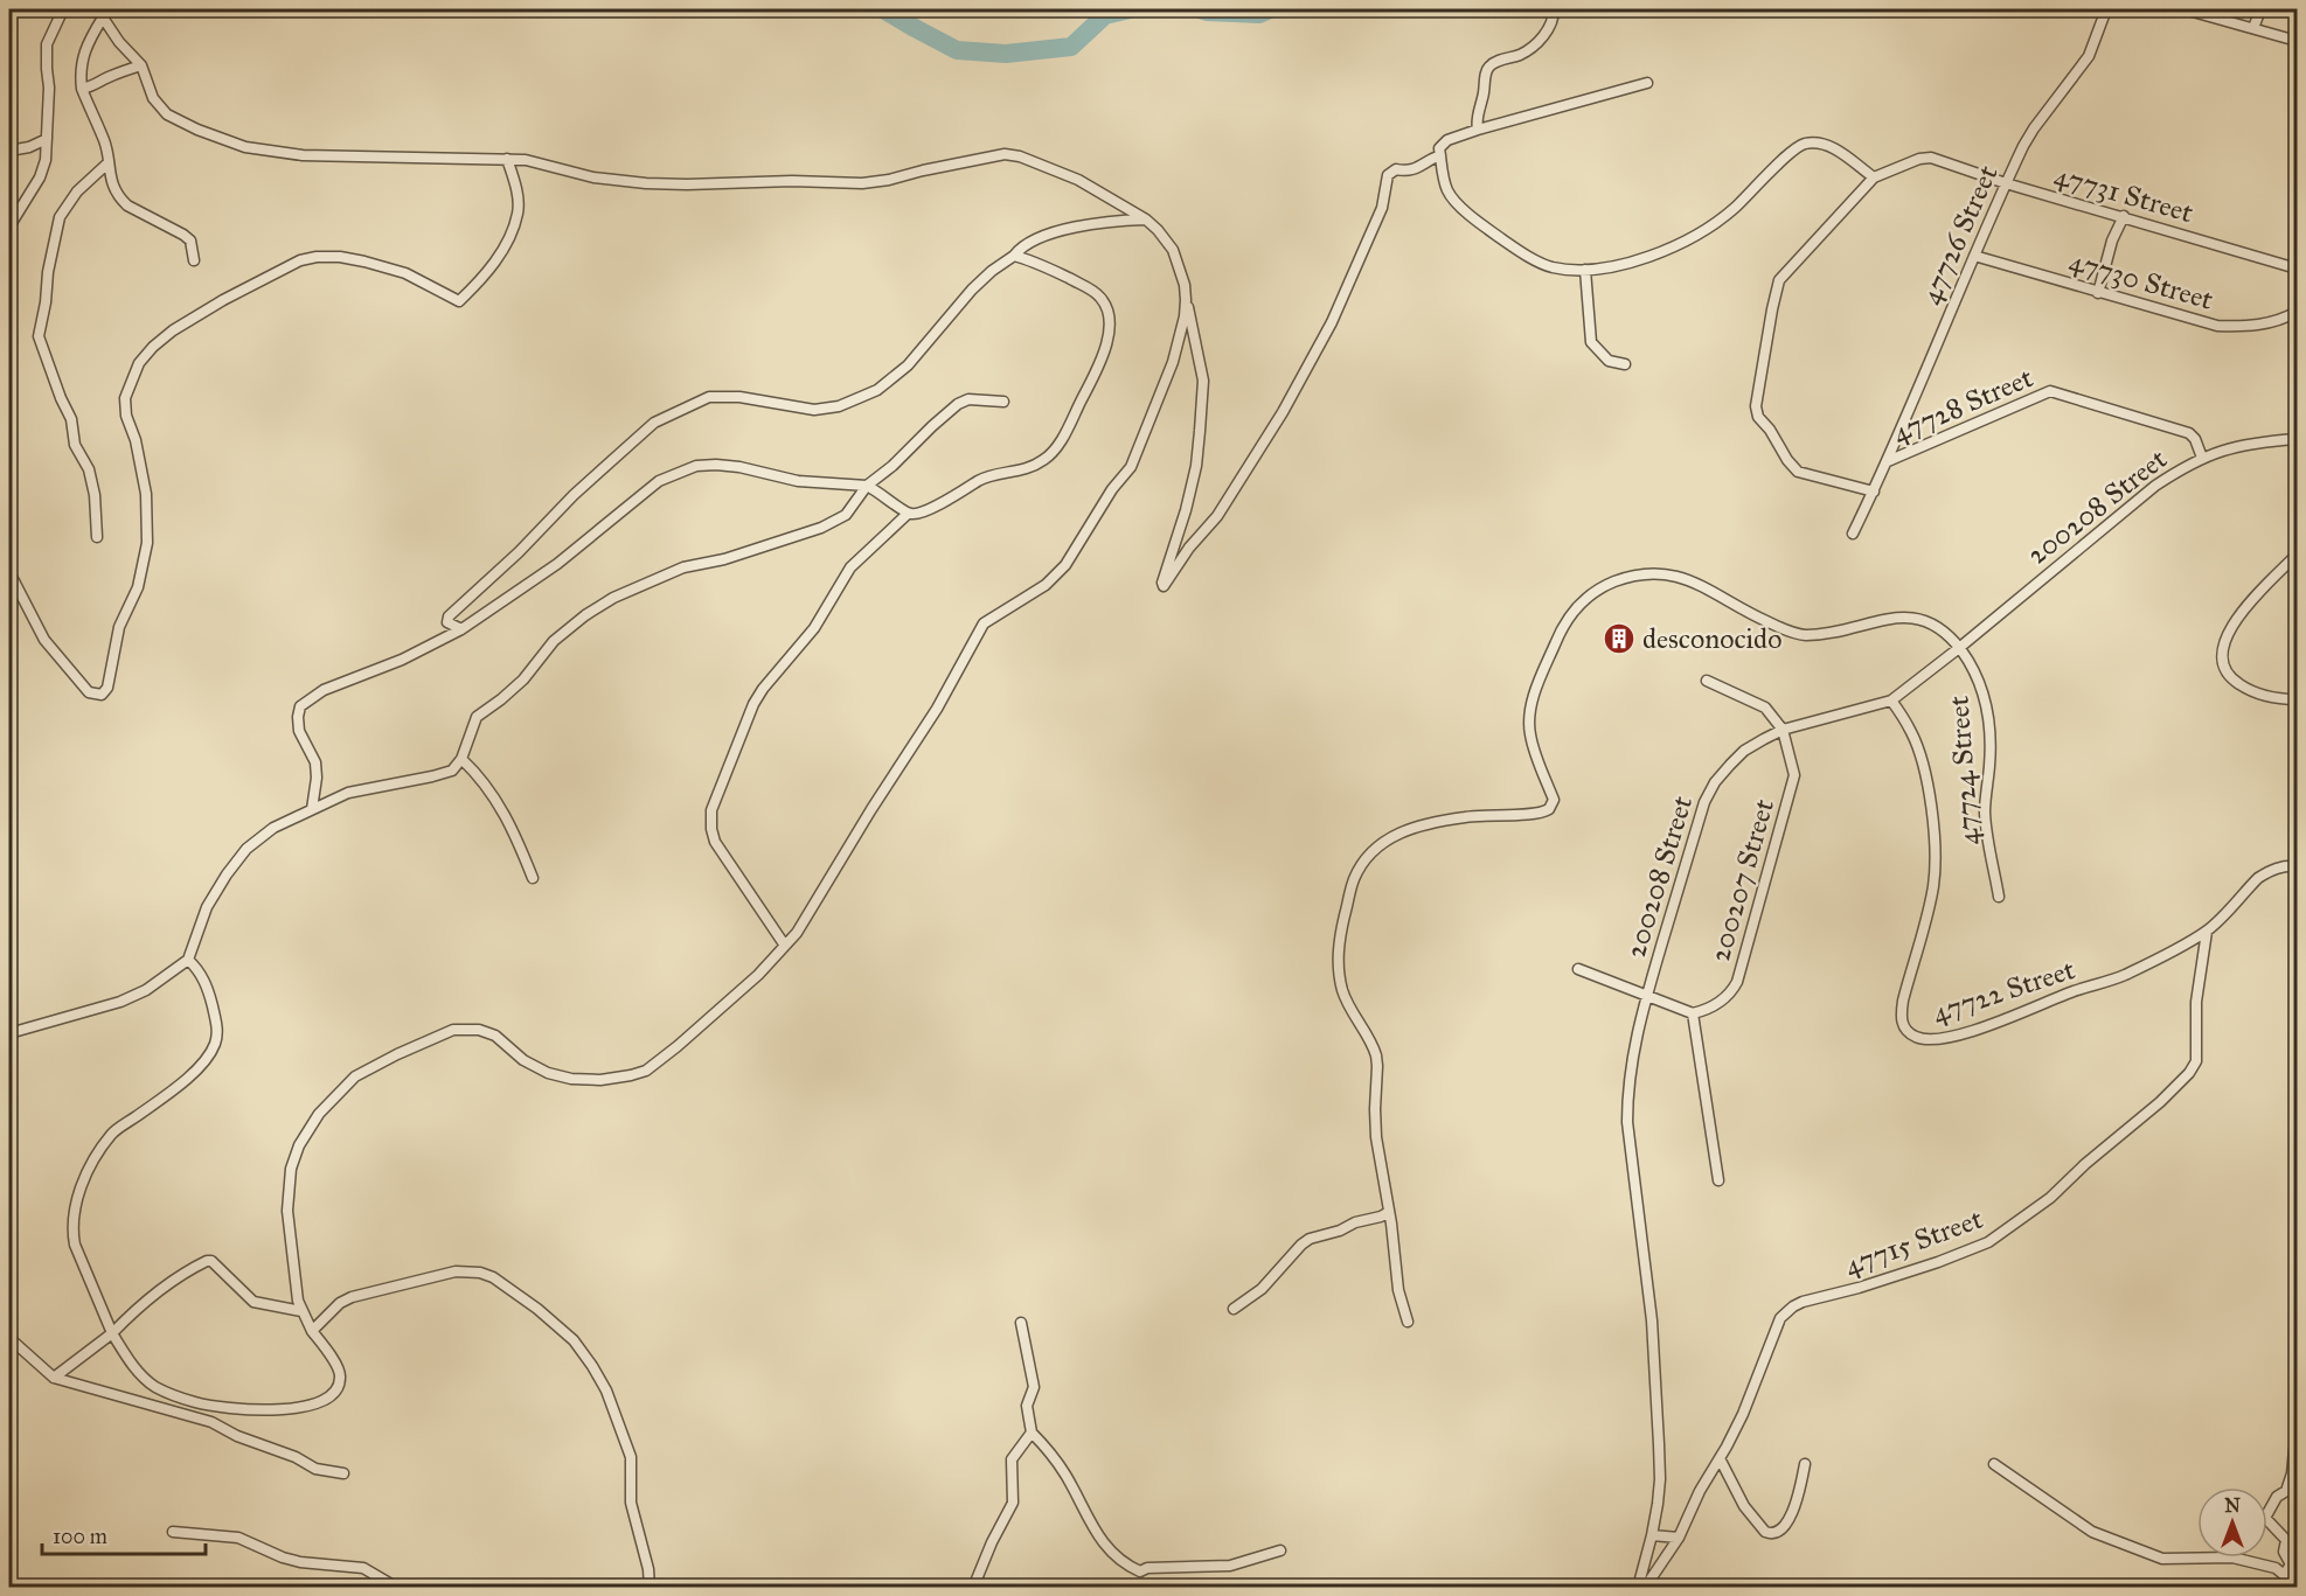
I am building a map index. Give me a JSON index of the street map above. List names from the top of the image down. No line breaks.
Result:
{"streets":{"street":["47731 Street","47726 Street","47730 Street","47728 Street","200208 Street","47724 Street","200207 Street","47722 Street","47715 Street"]},"crossings":[["47731 Street","47726 Street"],["47726 Street","47730 Street"],["47726 Street","47728 Street"],["47728 Street","200208 Street"],["200208 Street","47724 Street"],["200208 Street","200207 Street"],["200208 Street","47722 Street"],["47722 Street","47715 Street"]],"places":{"building":["desconocido"]},"scale_bar":"100 m","north":"top"}
